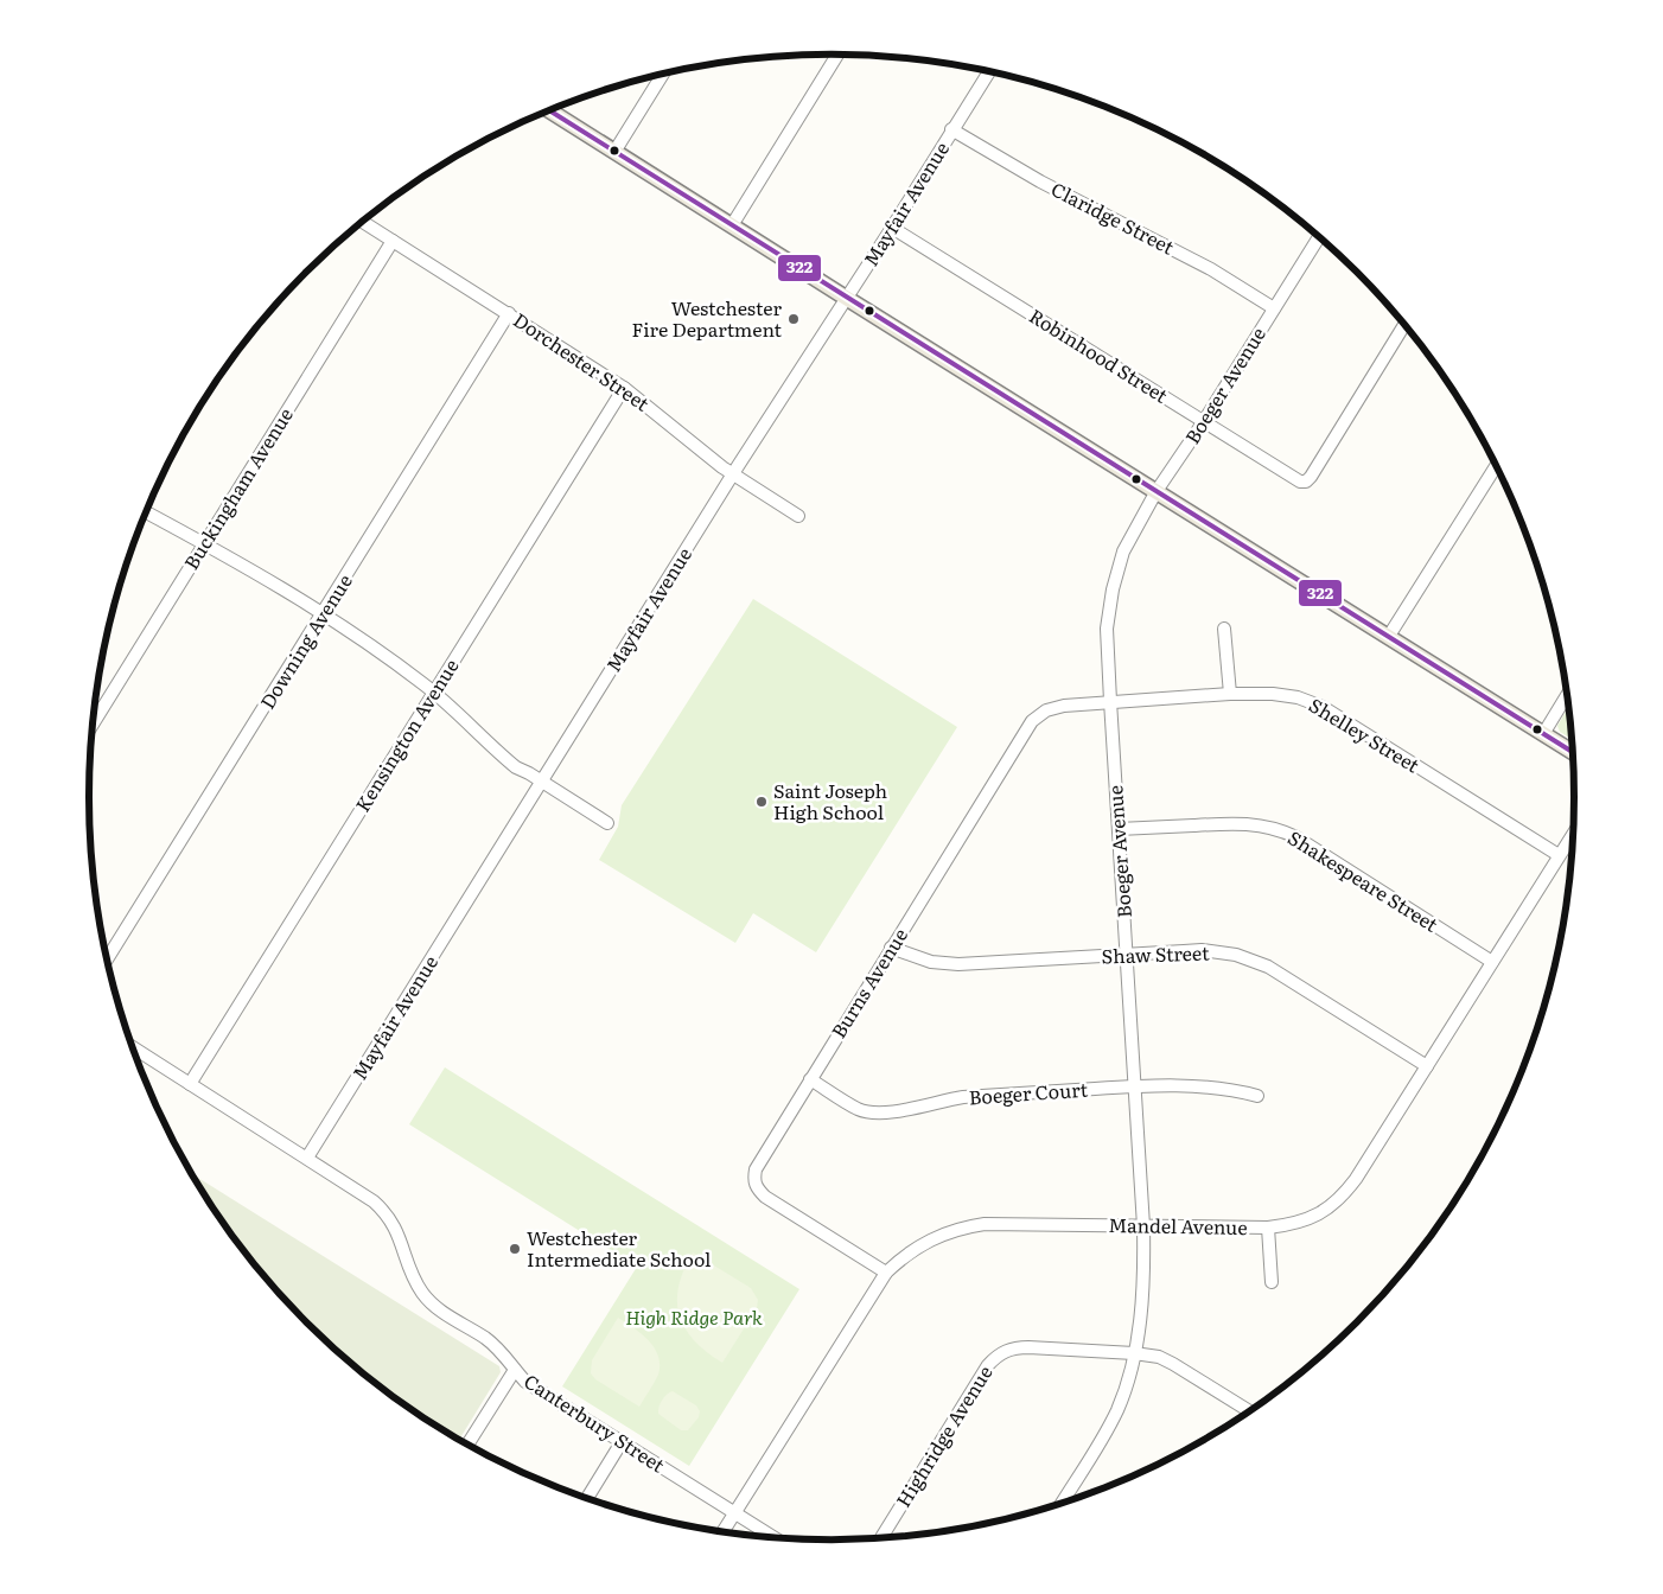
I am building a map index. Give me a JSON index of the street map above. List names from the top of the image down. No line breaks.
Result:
{"streets":{"street":["Mayfair Avenue","Claridge Street","Robinhood Street","Dorchester Street","Boeger Avenue","Buckingham Avenue","Downing Avenue","Kensington Avenue","Shelley Street","Shakespeare Street","Shaw Street","Burns Avenue","Boeger Court","Mandel Avenue","Canterbury Street","Highridge Avenue"]},"crossings":[["Mayfair Avenue","Claridge Street"],["Mayfair Avenue","Robinhood Street"],["Mayfair Avenue","Dorchester Street"],["Mayfair Avenue","Canterbury Street"],["Claridge Street","Boeger Avenue"],["Robinhood Street","Boeger Avenue"],["Dorchester Street","Buckingham Avenue"],["Dorchester Street","Downing Avenue"],["Dorchester Street","Kensington Avenue"],["Boeger Avenue","Shelley Street"],["Boeger Avenue","Shakespeare Street"],["Boeger Avenue","Shaw Street"],["Boeger Avenue","Burns Avenue"],["Boeger Avenue","Boeger Court"],["Boeger Avenue","Mandel Avenue"],["Boeger Avenue","Highridge Avenue"],["Kensington Avenue","Canterbury Street"],["Shelley Street","Burns Avenue"],["Shelley Street","Mandel Avenue"],["Shakespeare Street","Mandel Avenue"],["Shaw Street","Burns Avenue"],["Shaw Street","Mandel Avenue"],["Burns Avenue","Boeger Court"],["Burns Avenue","Mandel Avenue"],["Mandel Avenue","Canterbury Street"]],"parks":["High Ridge Park"],"places":["Westchester Fire Department","Saint Joseph High School","Westchester Intermediate School"],"lines":["transit line 322"]}
